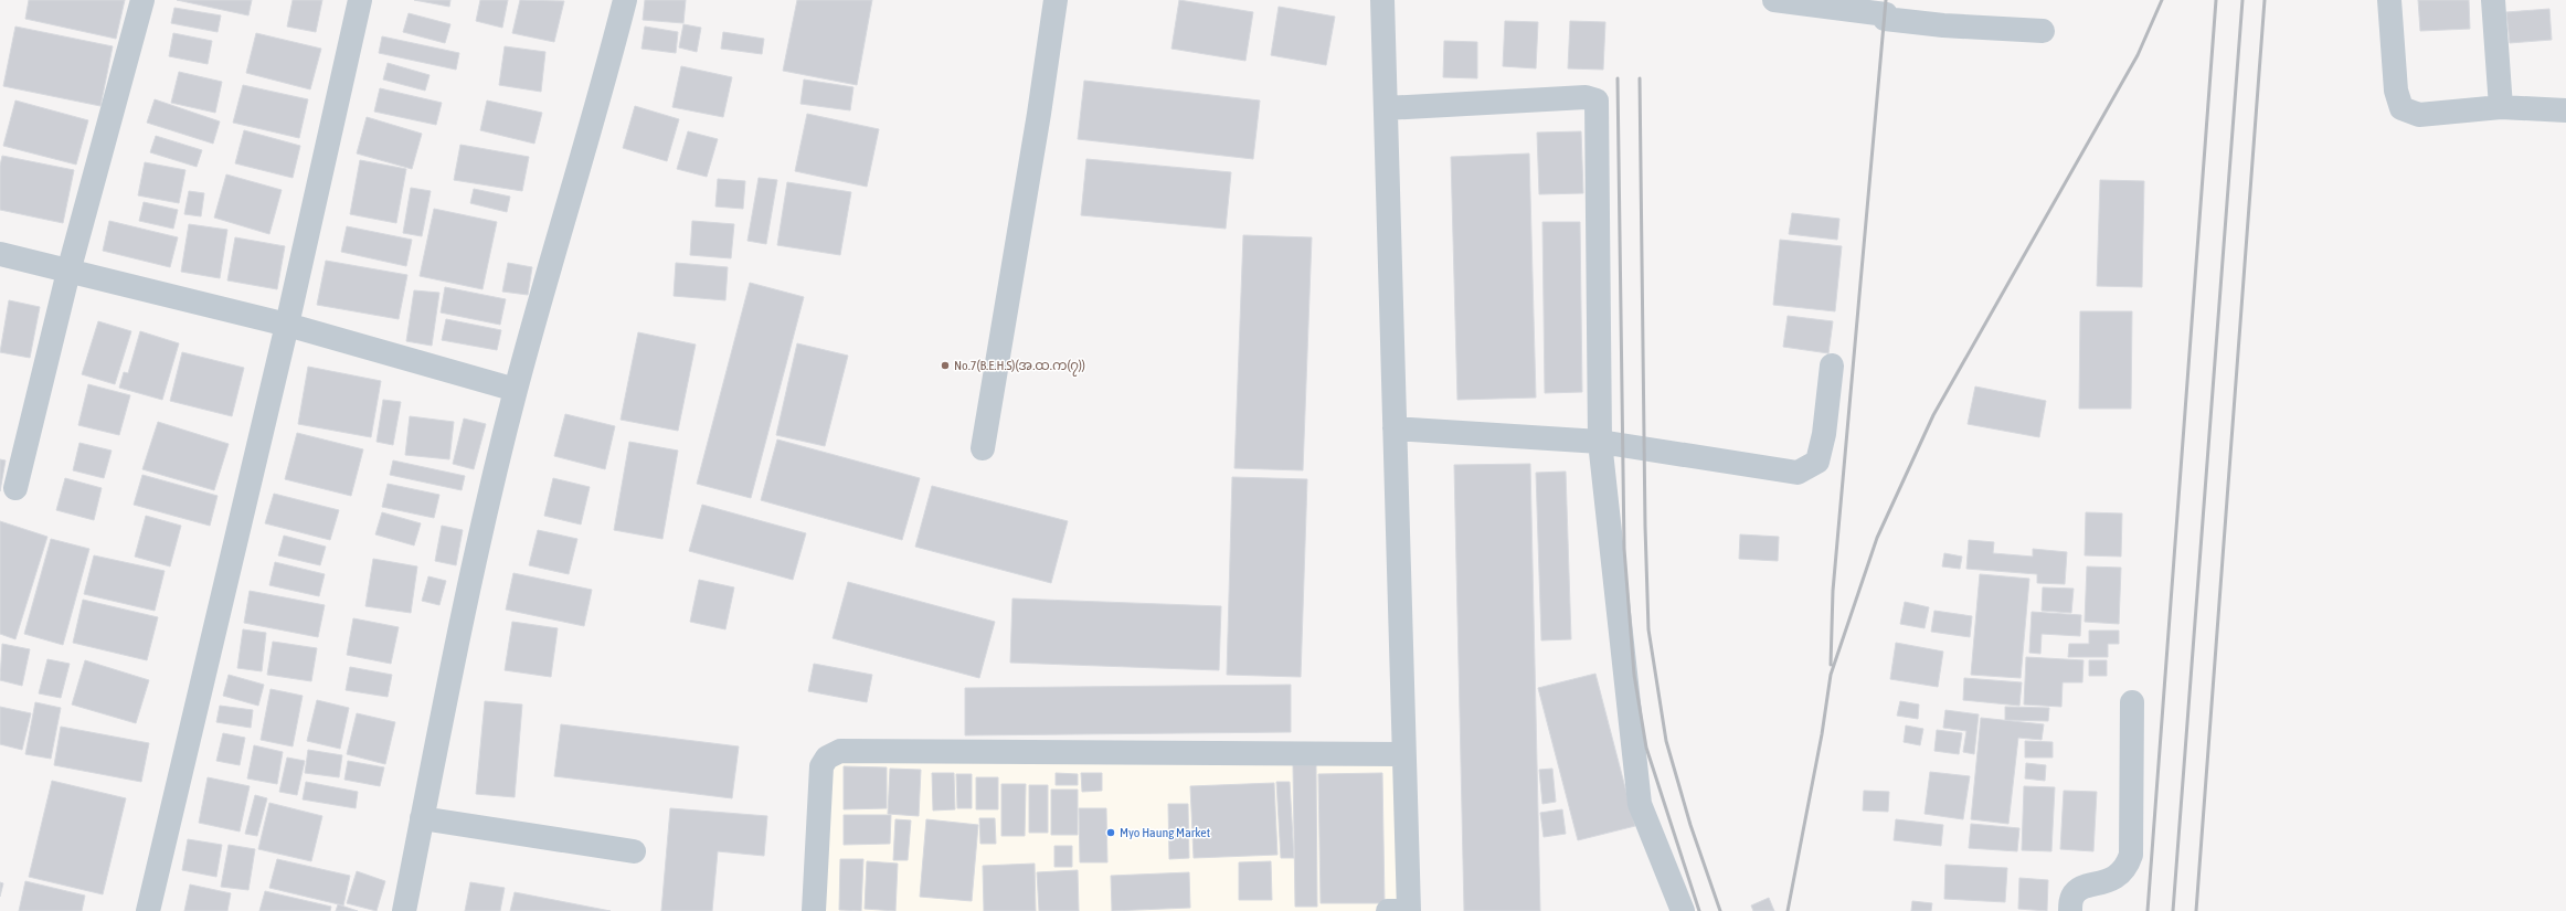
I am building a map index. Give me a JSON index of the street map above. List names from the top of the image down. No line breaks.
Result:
{"places":["No.7(B.E.H.S)(အ.ထ.က(၇))","Myo Haung Market"]}
